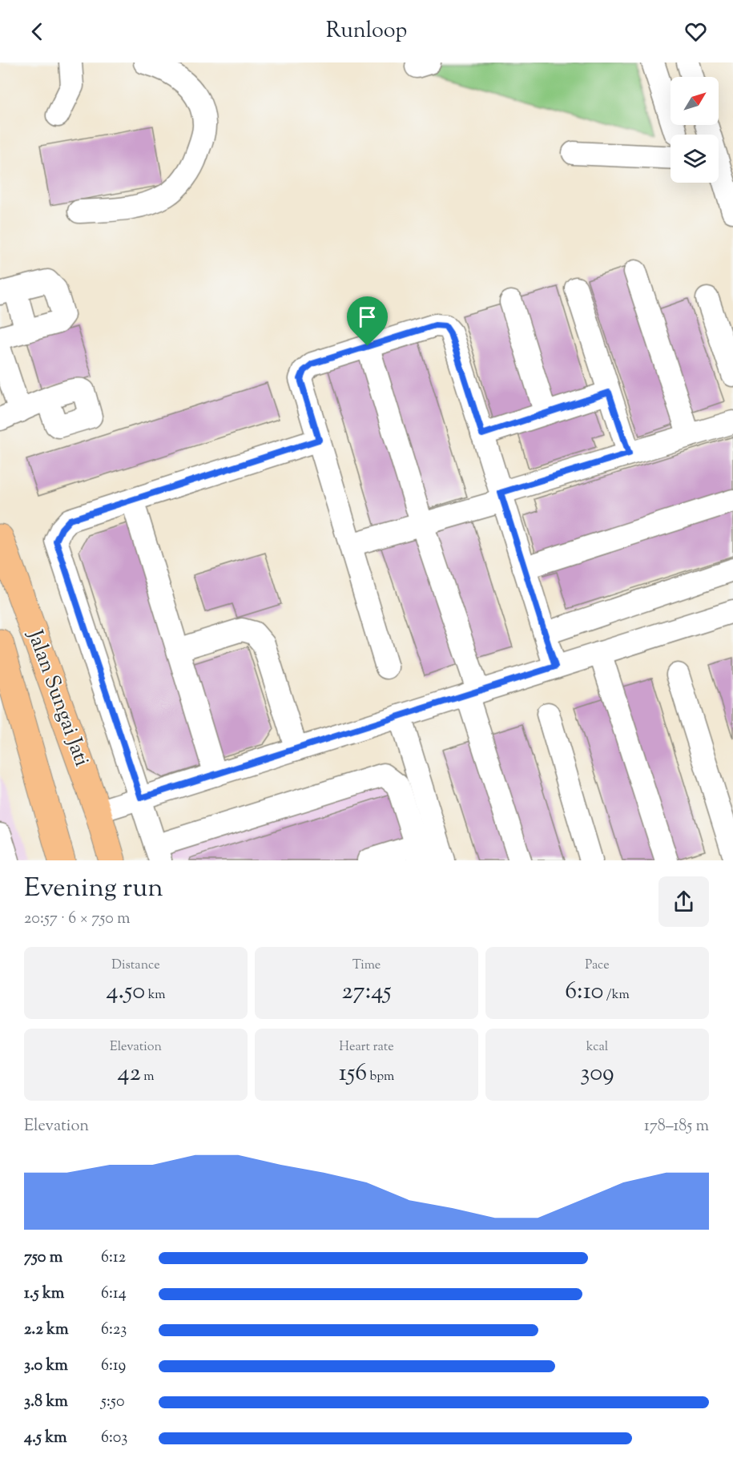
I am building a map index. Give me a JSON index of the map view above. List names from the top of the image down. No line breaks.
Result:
{"streets":{"main road":["Jalan Sungai Jati"]},"north":"top right","page":{"header":"Runloop","heading":["Evening run","20:57 · 6 × 750 m"],"stats":[["Distance","4.50 km"],["Time","27:45"],["Pace","6:10 /km"],["Elevation","42 m"],["Heart rate","156 bpm"],["kcal","309"]],"chart":["Elevation","178–185 m"],"list":[{"name":"750 m","note":"6:12"},{"name":"1.5 km","note":"6:14"},{"name":"2.2 km","note":"6:23"},{"name":"3.0 km","note":"6:19"},{"name":"3.8 km","note":"5:50"},{"name":"4.5 km","note":"6:03"}]}}
